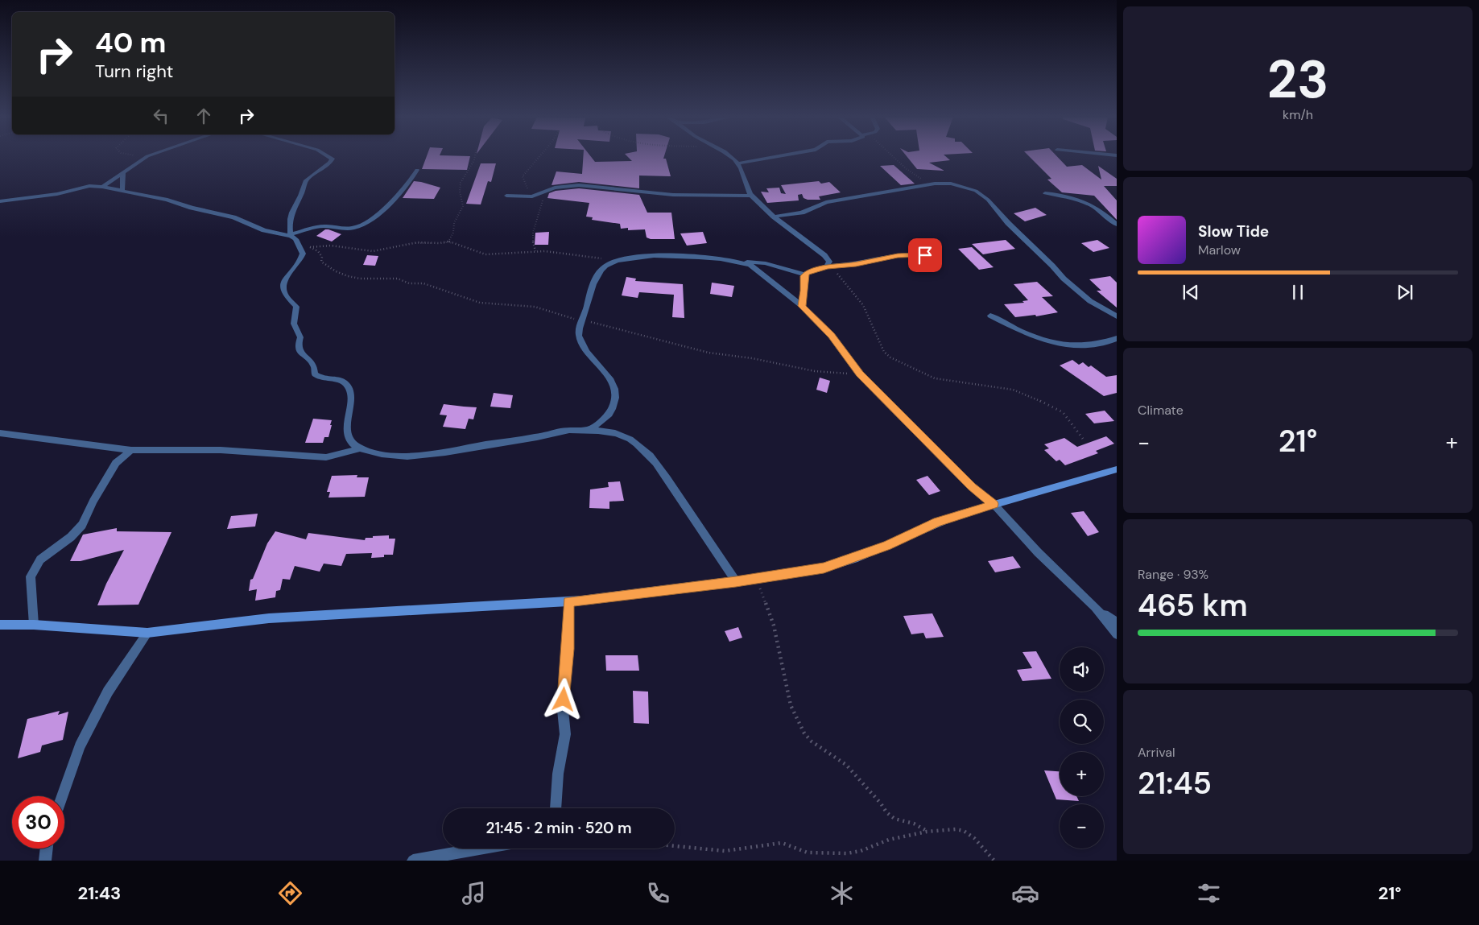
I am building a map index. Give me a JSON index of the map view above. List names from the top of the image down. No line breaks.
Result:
{"page":{"tile":[["23","km/h"],"Climate",["Range · 93%","465 km"],["Arrival","21:45"]],"turn":["40 m","Turn right"],"song":["Slow Tide","Marlow"],"heat":["−","21°","+"],"map_buttons":["+","−"],"limit":"30","trip":"21:45 · 2 min · 520 m","tabs":["21:43","21°"]}}
